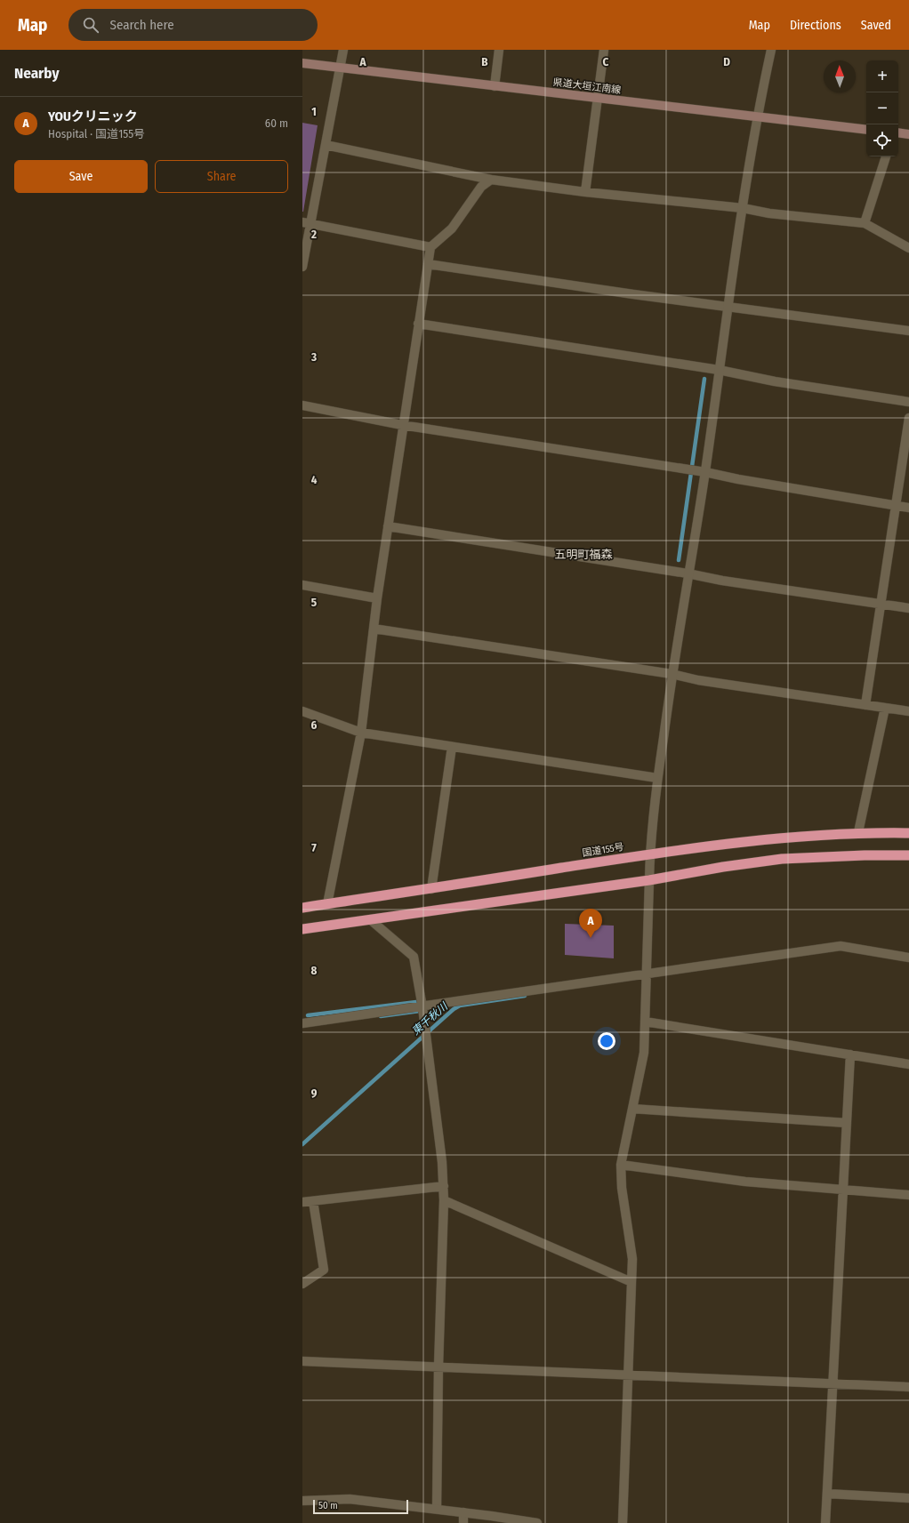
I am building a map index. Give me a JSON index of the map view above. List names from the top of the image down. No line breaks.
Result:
{"streets":{"highway":["国道155号"],"main road":["県道大垣江南線"]},"districts":["五明町福森"],"water":["東千秋川"],"scale_bar":"50 m","north":"top","page":{"header":"Map","search":"Search here","nav":["Map","Directions","Saved"],"heading":"Nearby","map_buttons":["+","−"],"list":[{"mark":"A","name":"YOUクリニック","note":"Hospital · 国道155号","value":"60 m"}],"buttons":["Save","Share"],"pins":"A","scale":"50 m"},"grid":{"columns":["A","B","C","D"],"rows":["1","2","3","4","5","6","7","8","9"]}}
